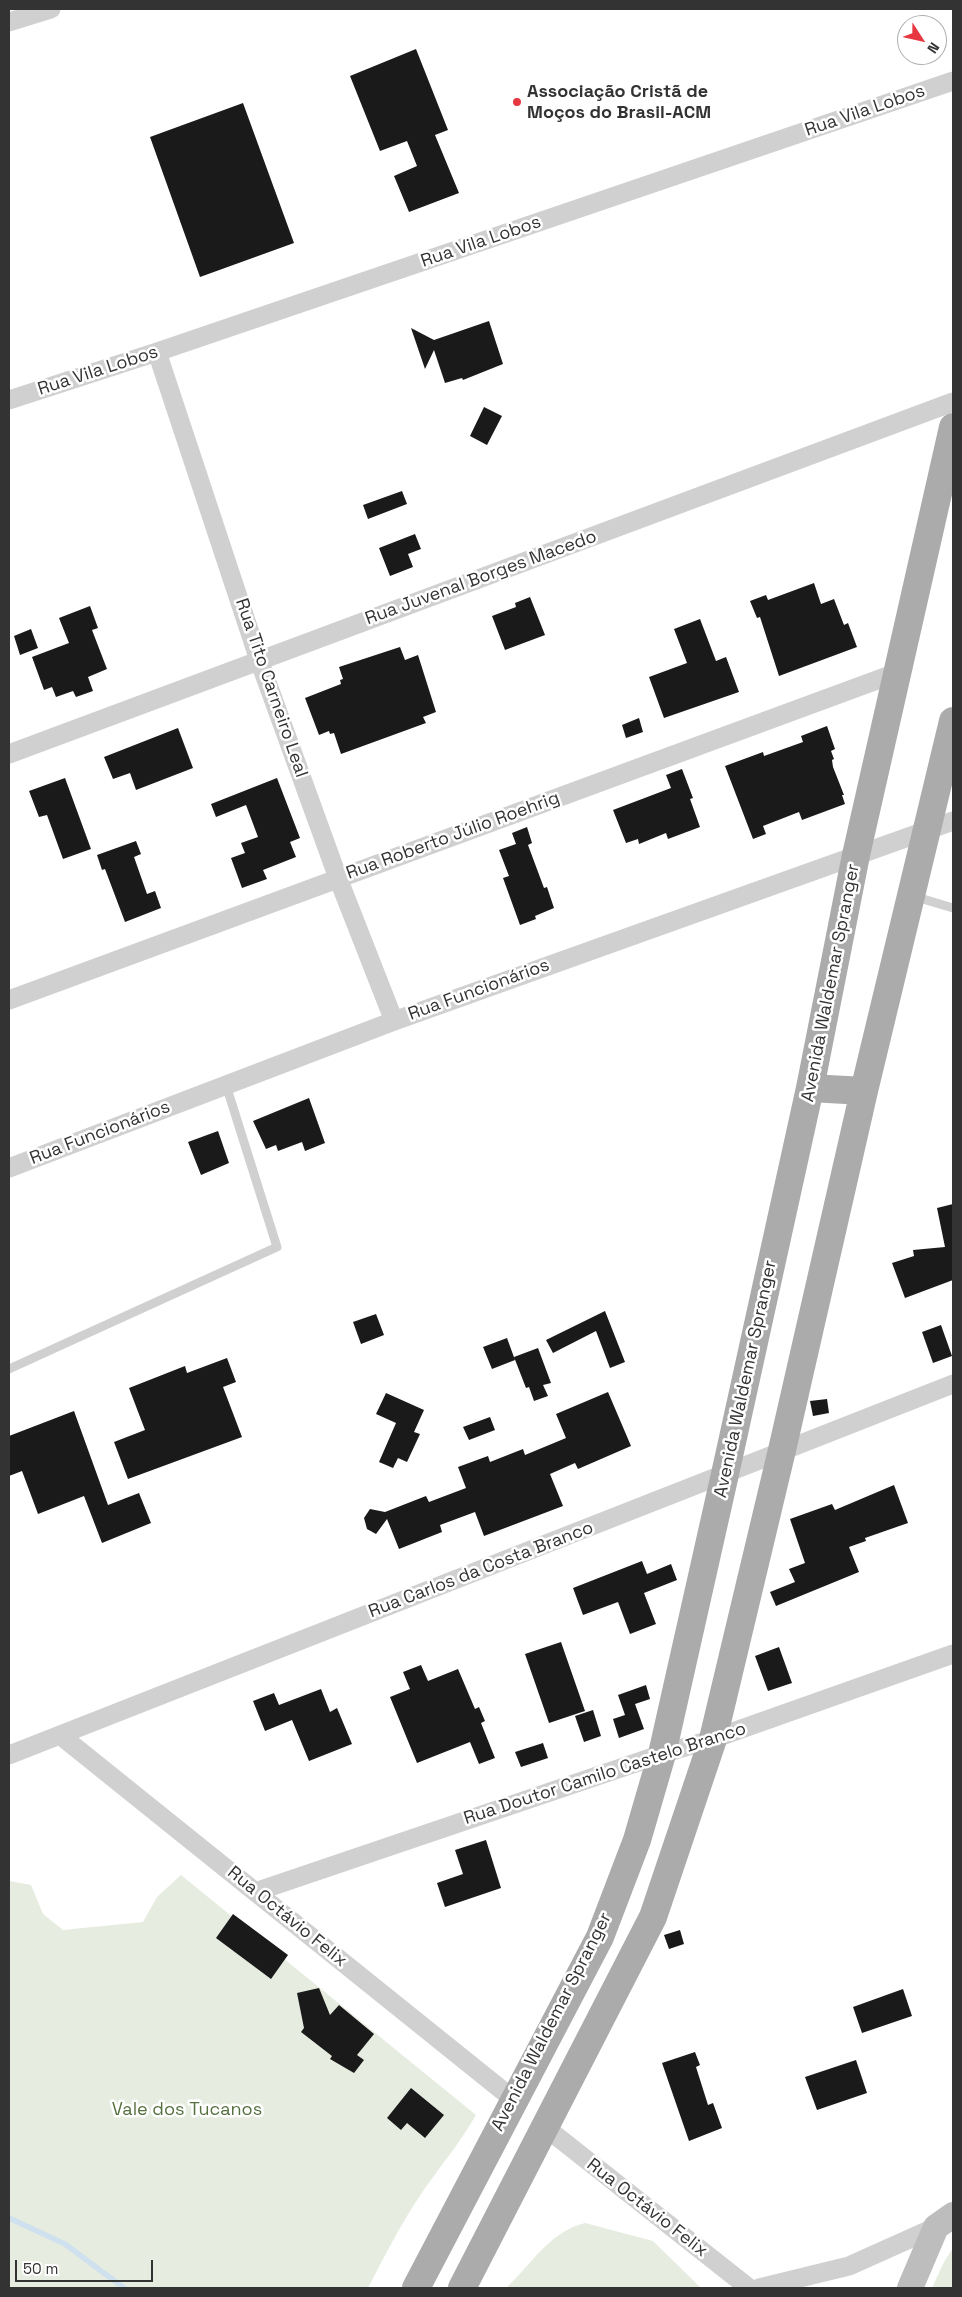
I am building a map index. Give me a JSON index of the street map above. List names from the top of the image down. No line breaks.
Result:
{"streets":{"main road":["Avenida Waldemar Spranger"],"street":["Rua Vila Lobos","Rua Juvenal Borges Macedo","Rua Tito Carneiro Leal","Rua Roberto Júlio Roehrig","Rua Funcionários","Rua Carlos da Costa Branco","Rua Doutor Camilo Castelo Branco","Rua Octávio Felix"]},"crossings":[["Rua Vila Lobos","Rua Tito Carneiro Leal"],["Rua Juvenal Borges Macedo","Rua Tito Carneiro Leal"],["Rua Tito Carneiro Leal","Rua Roberto Júlio Roehrig"],["Rua Tito Carneiro Leal","Rua Funcionários"],["Rua Roberto Júlio Roehrig","Avenida Waldemar Spranger"],["Avenida Waldemar Spranger","Rua Funcionários"],["Avenida Waldemar Spranger","Rua Carlos da Costa Branco"],["Avenida Waldemar Spranger","Rua Doutor Camilo Castelo Branco"],["Avenida Waldemar Spranger","Rua Octávio Felix"],["Rua Carlos da Costa Branco","Rua Octávio Felix"],["Rua Doutor Camilo Castelo Branco","Rua Octávio Felix"]],"parks":["Vale dos Tucanos"],"places":["Associação Cristã de Moços do Brasil-ACM"],"scale_bar":"50 m","north":"bottom right"}
